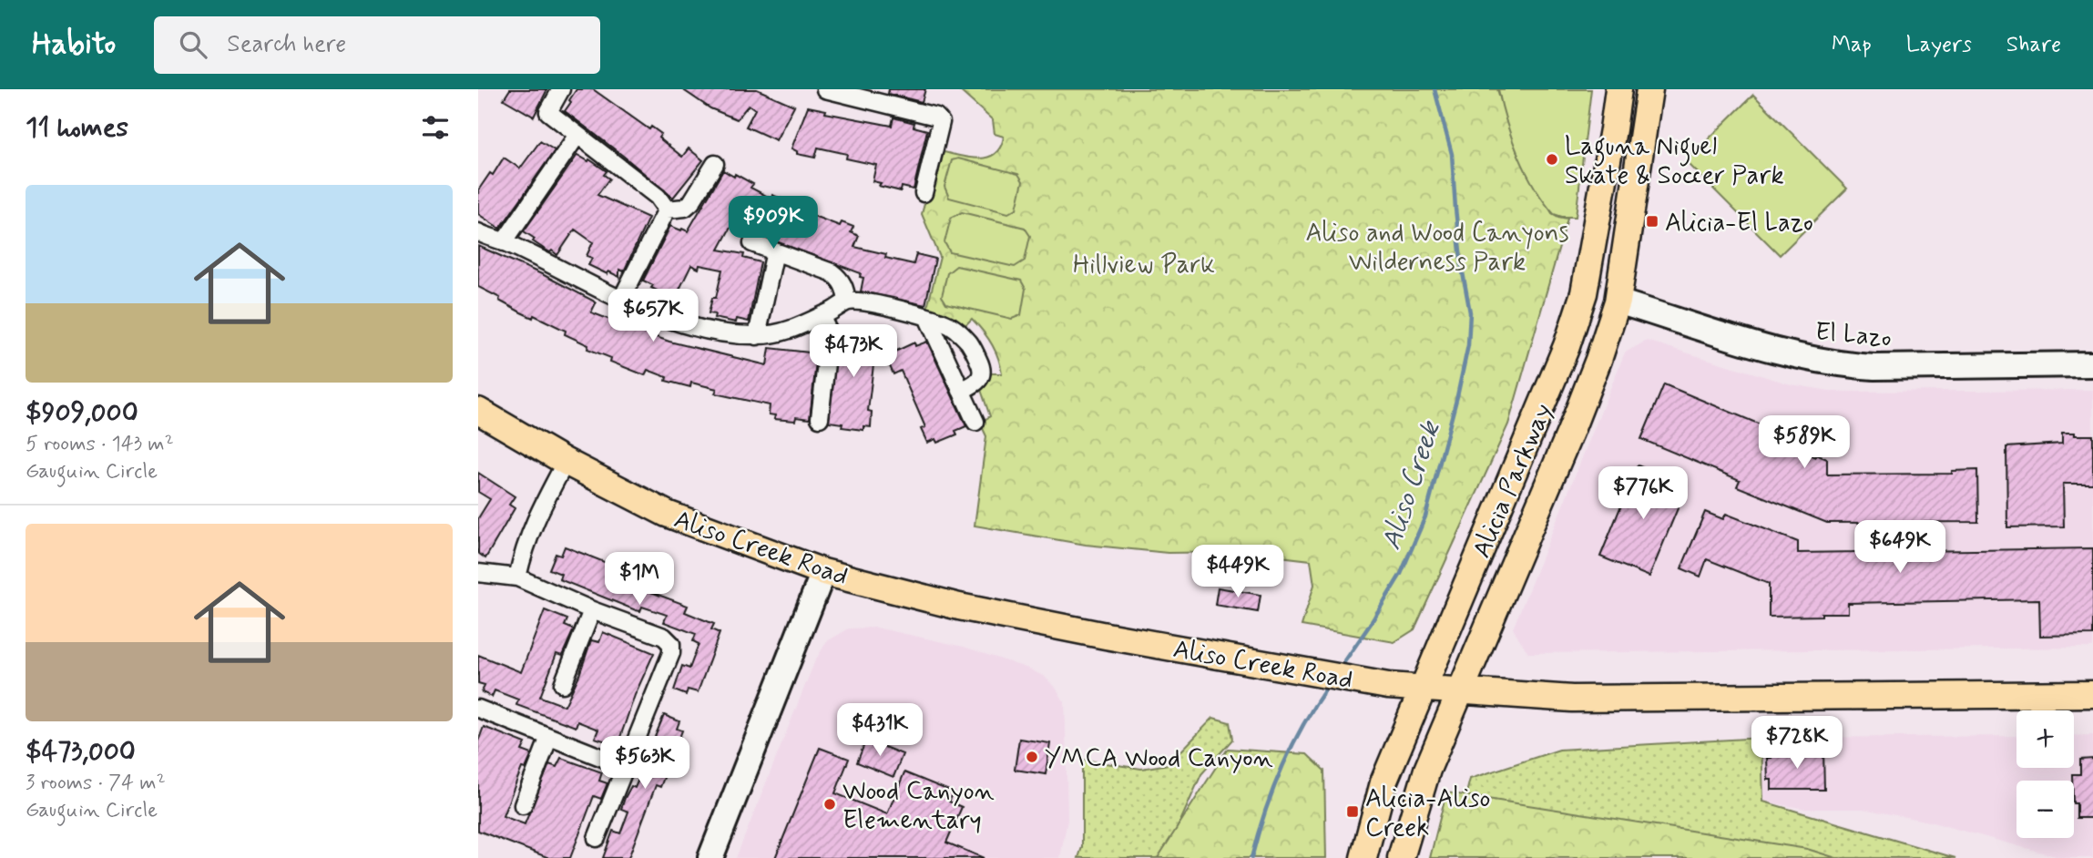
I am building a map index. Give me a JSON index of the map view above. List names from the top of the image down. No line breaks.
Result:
{"streets":{"main road":["Alicia Parkway","Aliso Creek Road"],"street":["El Lazo"]},"crossings":[["El Lazo","Alicia Parkway"],["Alicia Parkway","Aliso Creek Road"]],"water":["Aliso Creek"],"parks":["Aliso and Wood Canyons Wilderness Park","Hillview Park"],"places":{"other":["Laguna Niguel Skate & Soccer Park","YMCA Wood Canyon","Wood Canyon Elementary"],"transit":["Alicia-El Lazo","Alicia-Aliso Creek"]},"page":{"header":"Habito","search":"Search here","nav":["Map","Layers","Share"],"heading":"11 homes","list":[{"name":"$909,000","note":"5 rooms · 143 m² · Gauguin Circle"},{"name":"$473,000","note":"3 rooms · 74 m² · Gauguin Circle"}],"price":["$909K","$657K","$473K","$589K","$776K","$649K","$449K","$1M","$431K","$728K","$563K"],"map_buttons":["+","−"]}}
